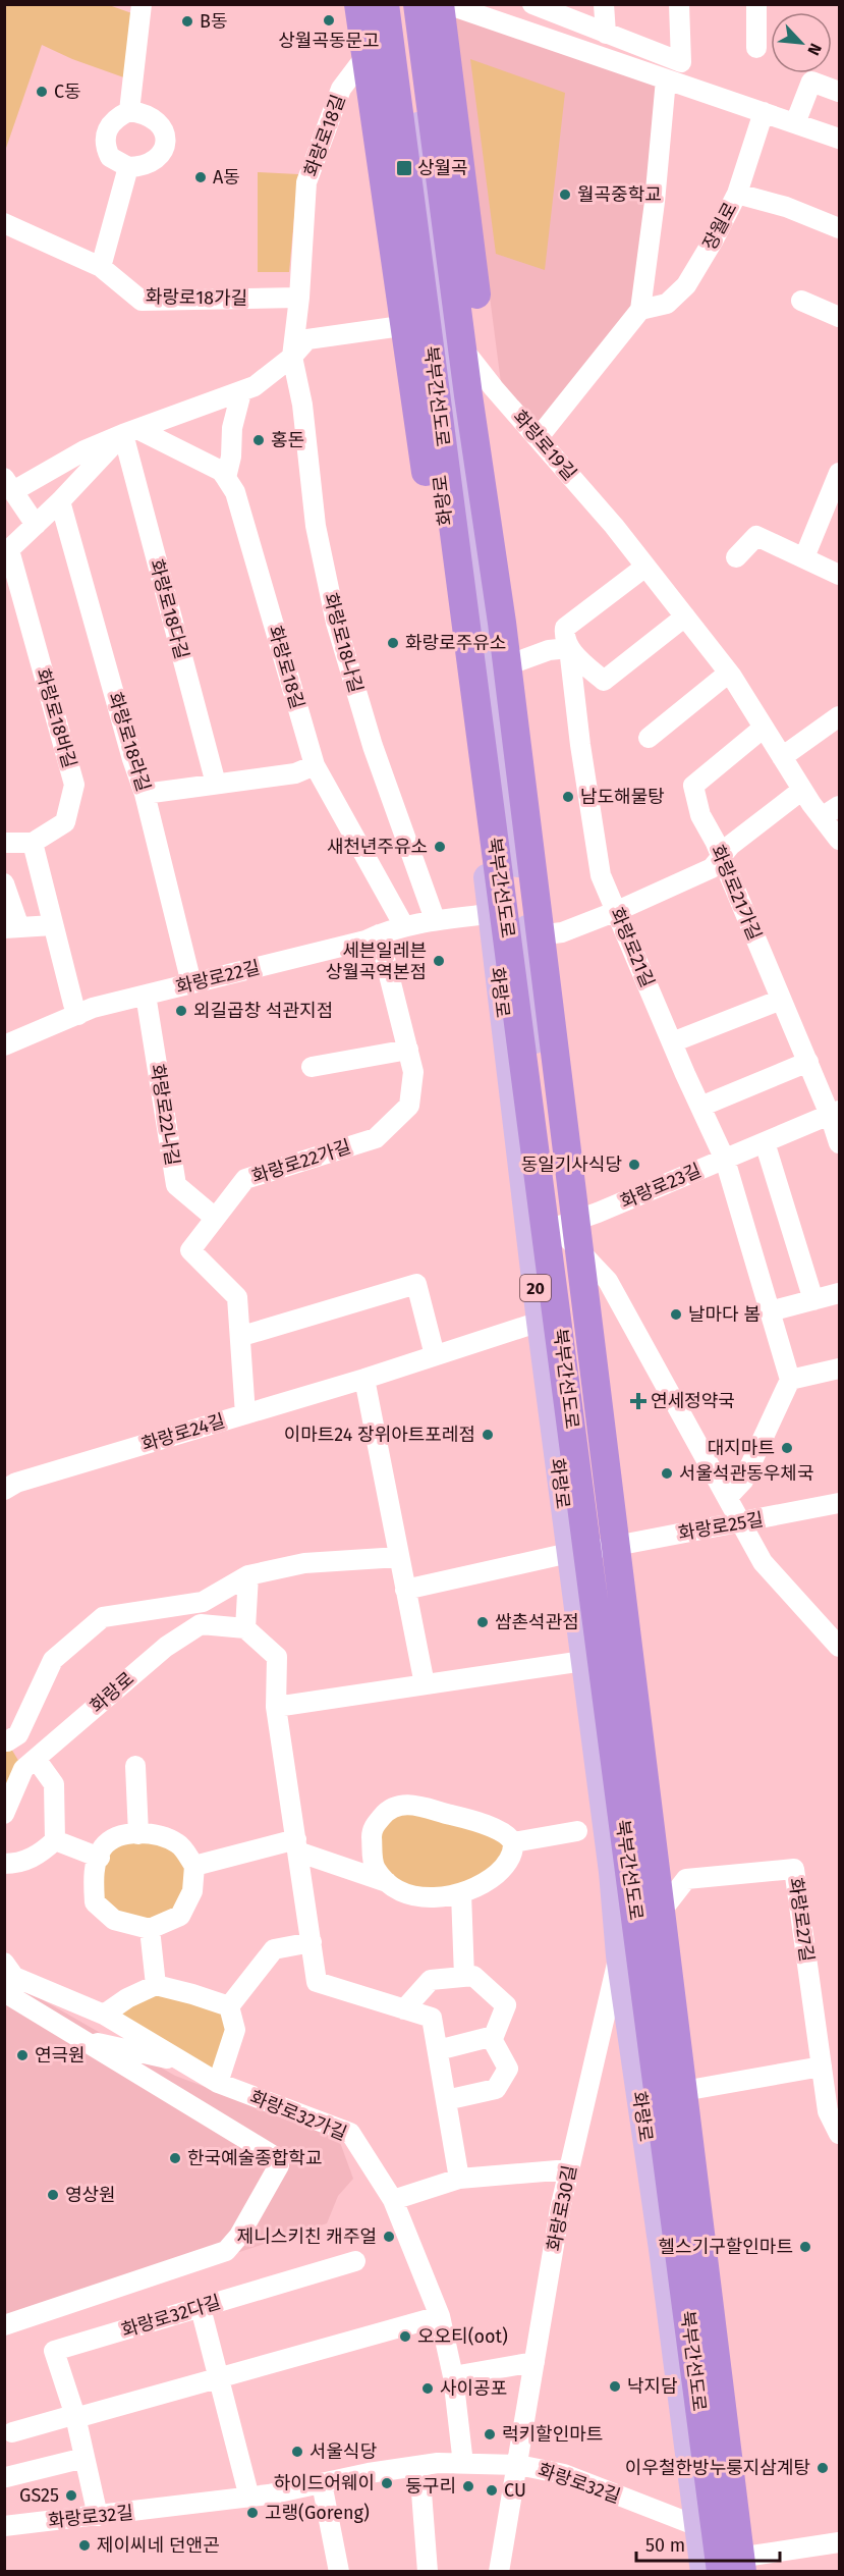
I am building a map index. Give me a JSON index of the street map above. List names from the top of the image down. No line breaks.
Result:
{"streets":{"highway":["북부간선도로"],"main road":["화랑로","20"],"street":["화랑로18길","장월로","화랑로18가길","화랑로19길","화랑로18다길","화랑로18나길","화랑로18바길","화랑로18라길","화랑로21가길","화랑로21길","화랑로22길","화랑로22나길","화랑로22가길","화랑로23길","화랑로24길","화랑로25길","화랑로27길","화랑로32가길","화랑로30길","화랑로32다길","화랑로32길"]},"crossings":[["화랑로18길","화랑로18가길"],["화랑로18길","화랑로"],["화랑로18길","화랑로18나길"],["화랑로18길","화랑로22길"],["북부간선도로","화랑로"],["화랑로19길","화랑로"],["화랑로19길","화랑로21가길"],["화랑로","화랑로22길"],["화랑로","화랑로23길"],["화랑로","화랑로24길"],["화랑로","화랑로25길"],["화랑로","화랑로27길"],["화랑로","화랑로30길"],["화랑로","화랑로32길"],["화랑로18나길","화랑로22길"],["화랑로18라길","화랑로22길"],["화랑로21가길","화랑로23길"],["화랑로21길","화랑로23길"],["화랑로22길","화랑로22나길"],["화랑로22길","화랑로22가길"],["화랑로22나길","화랑로22가길"],["화랑로22가길","화랑로24길"],["화랑로32가길","화랑로32길"],["화랑로30길","화랑로32길"],["화랑로32다길","화랑로32길"]],"places":{"other":["상월곡동문고","B동","C동","A동","월곡중학교","홍돈","화랑로주유소","남도해물탕","새천년주유소","세븐일레븐 상월곡역본점","외길곱창 석관지점","동일기사식당","날마다 봄","이마트24 장위아트포레점","대지마트","서울석관동우체국","쌈촌석관점","연극원","한국예술종합학교","영상원","제니스키친 캐주얼","헬스기구할인마트","오오티(oot)","낙지담","사이공포","럭키할인마트","서울식당","이우철한방누룽지삼계탕","하이드어웨이","둥구리","CU","GS25","고랭(Goreng)","제이씨네 던앤곤"],"transit":["상월곡"],"health":["연세정약국"]},"scale_bar":"50 m","north":"bottom right"}
